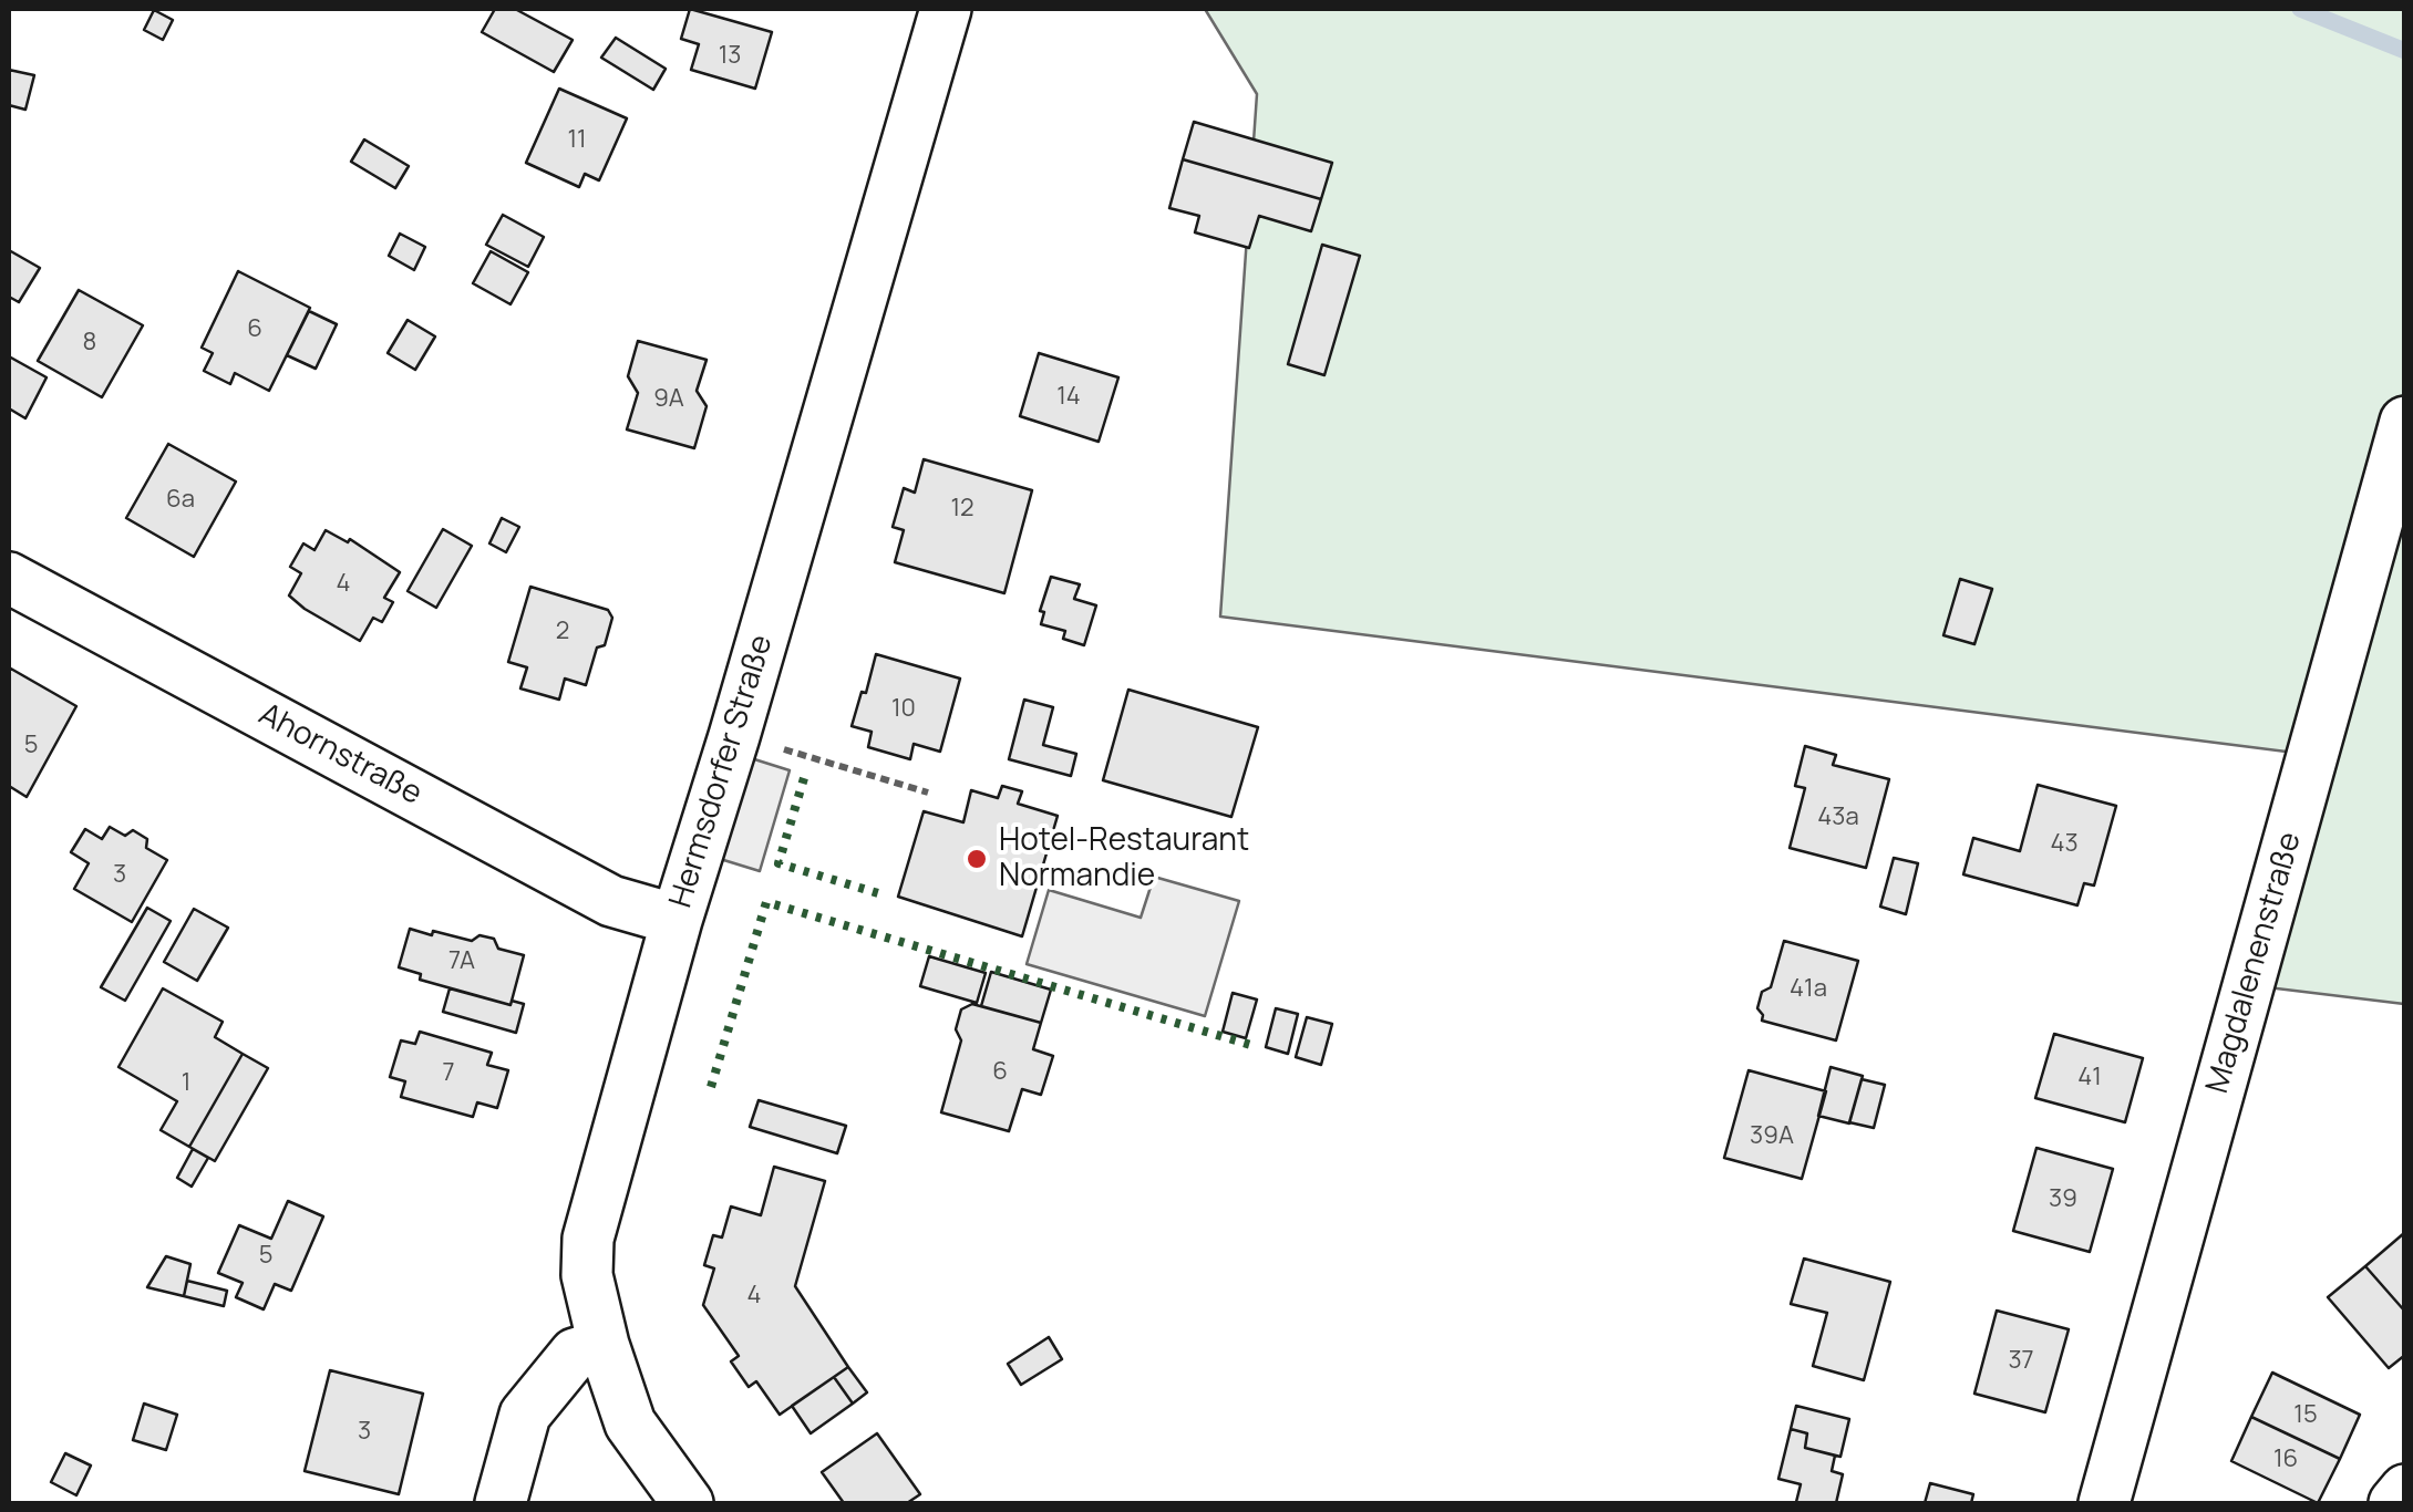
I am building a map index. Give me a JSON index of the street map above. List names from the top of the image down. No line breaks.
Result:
{"streets":{"street":["Ahornstraße","Hermsdorfer Straße","Magdalenenstraße"]},"crossings":[["Ahornstraße","Hermsdorfer Straße"]],"places":["Hotel-Restaurant Normandie"],"house_numbers":["13","11","6","8","14","9A","6a","12","4","2","10","5","43a","43","3","7A","41a","6","7","41","1","39A","39","5","4","37","15","3","16"]}
